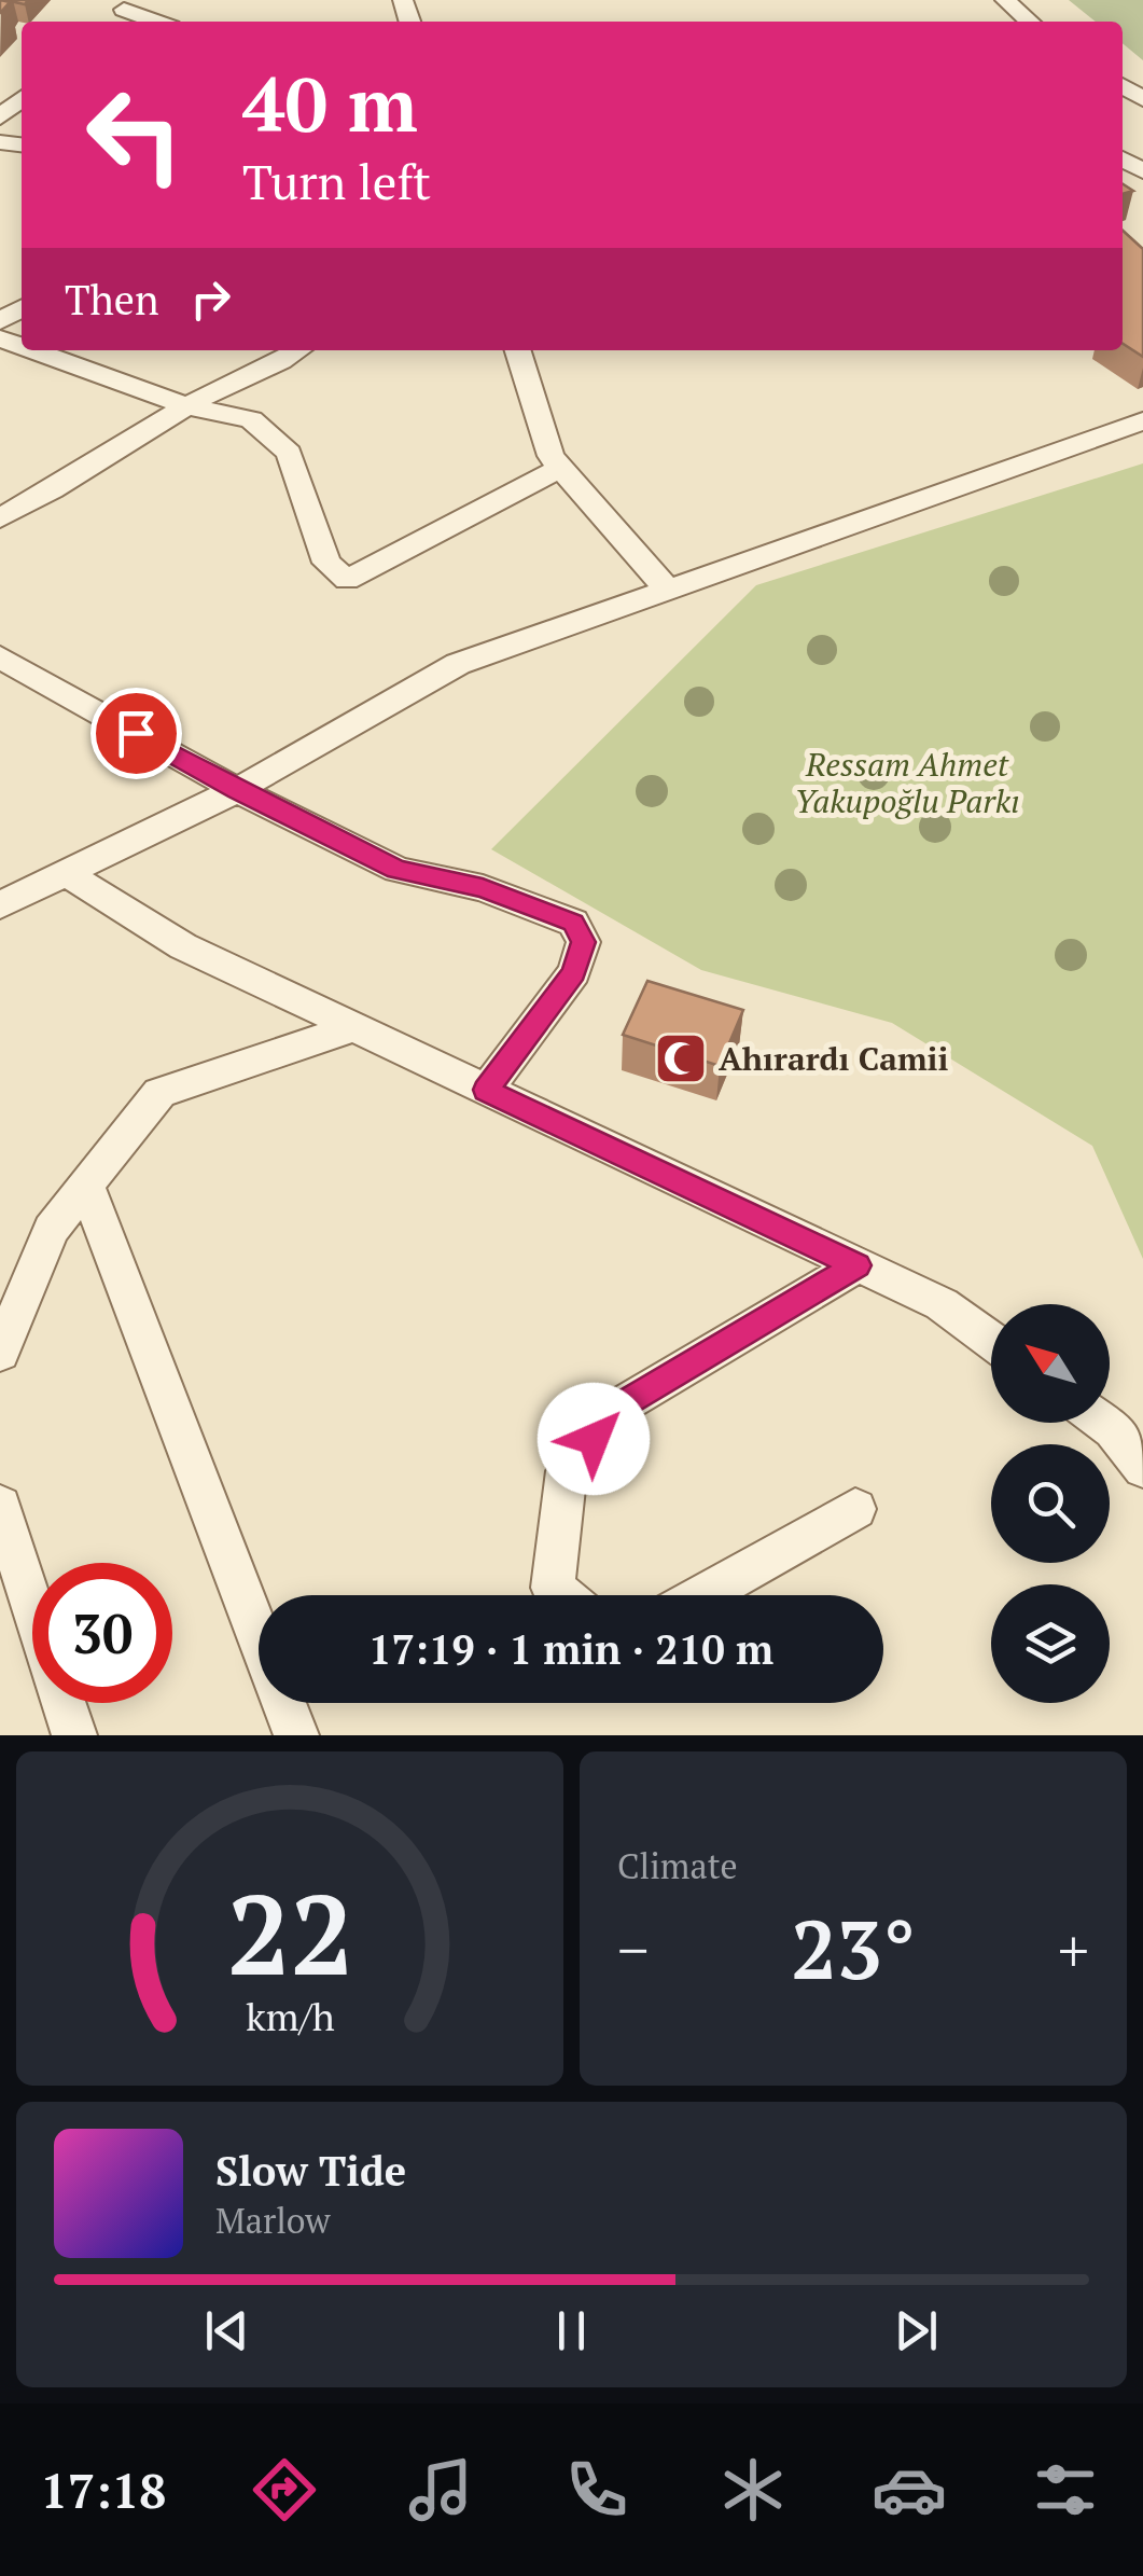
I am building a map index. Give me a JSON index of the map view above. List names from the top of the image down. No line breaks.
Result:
{"parks":["Ressam Ahmet Yakupoğlu Parkı"],"places":{"mosque":["Ahırardı Camii"]},"north":"top left","page":{"turn":["40 m","Turn left"],"then":"Then","limit":"30","trip":"17:19 · 1 min · 210 m","tile":"Climate","heat":["−","23°","+"],"song":["Slow Tide","Marlow"],"tabs":"17:18","gauge":["22","km/h"]}}
